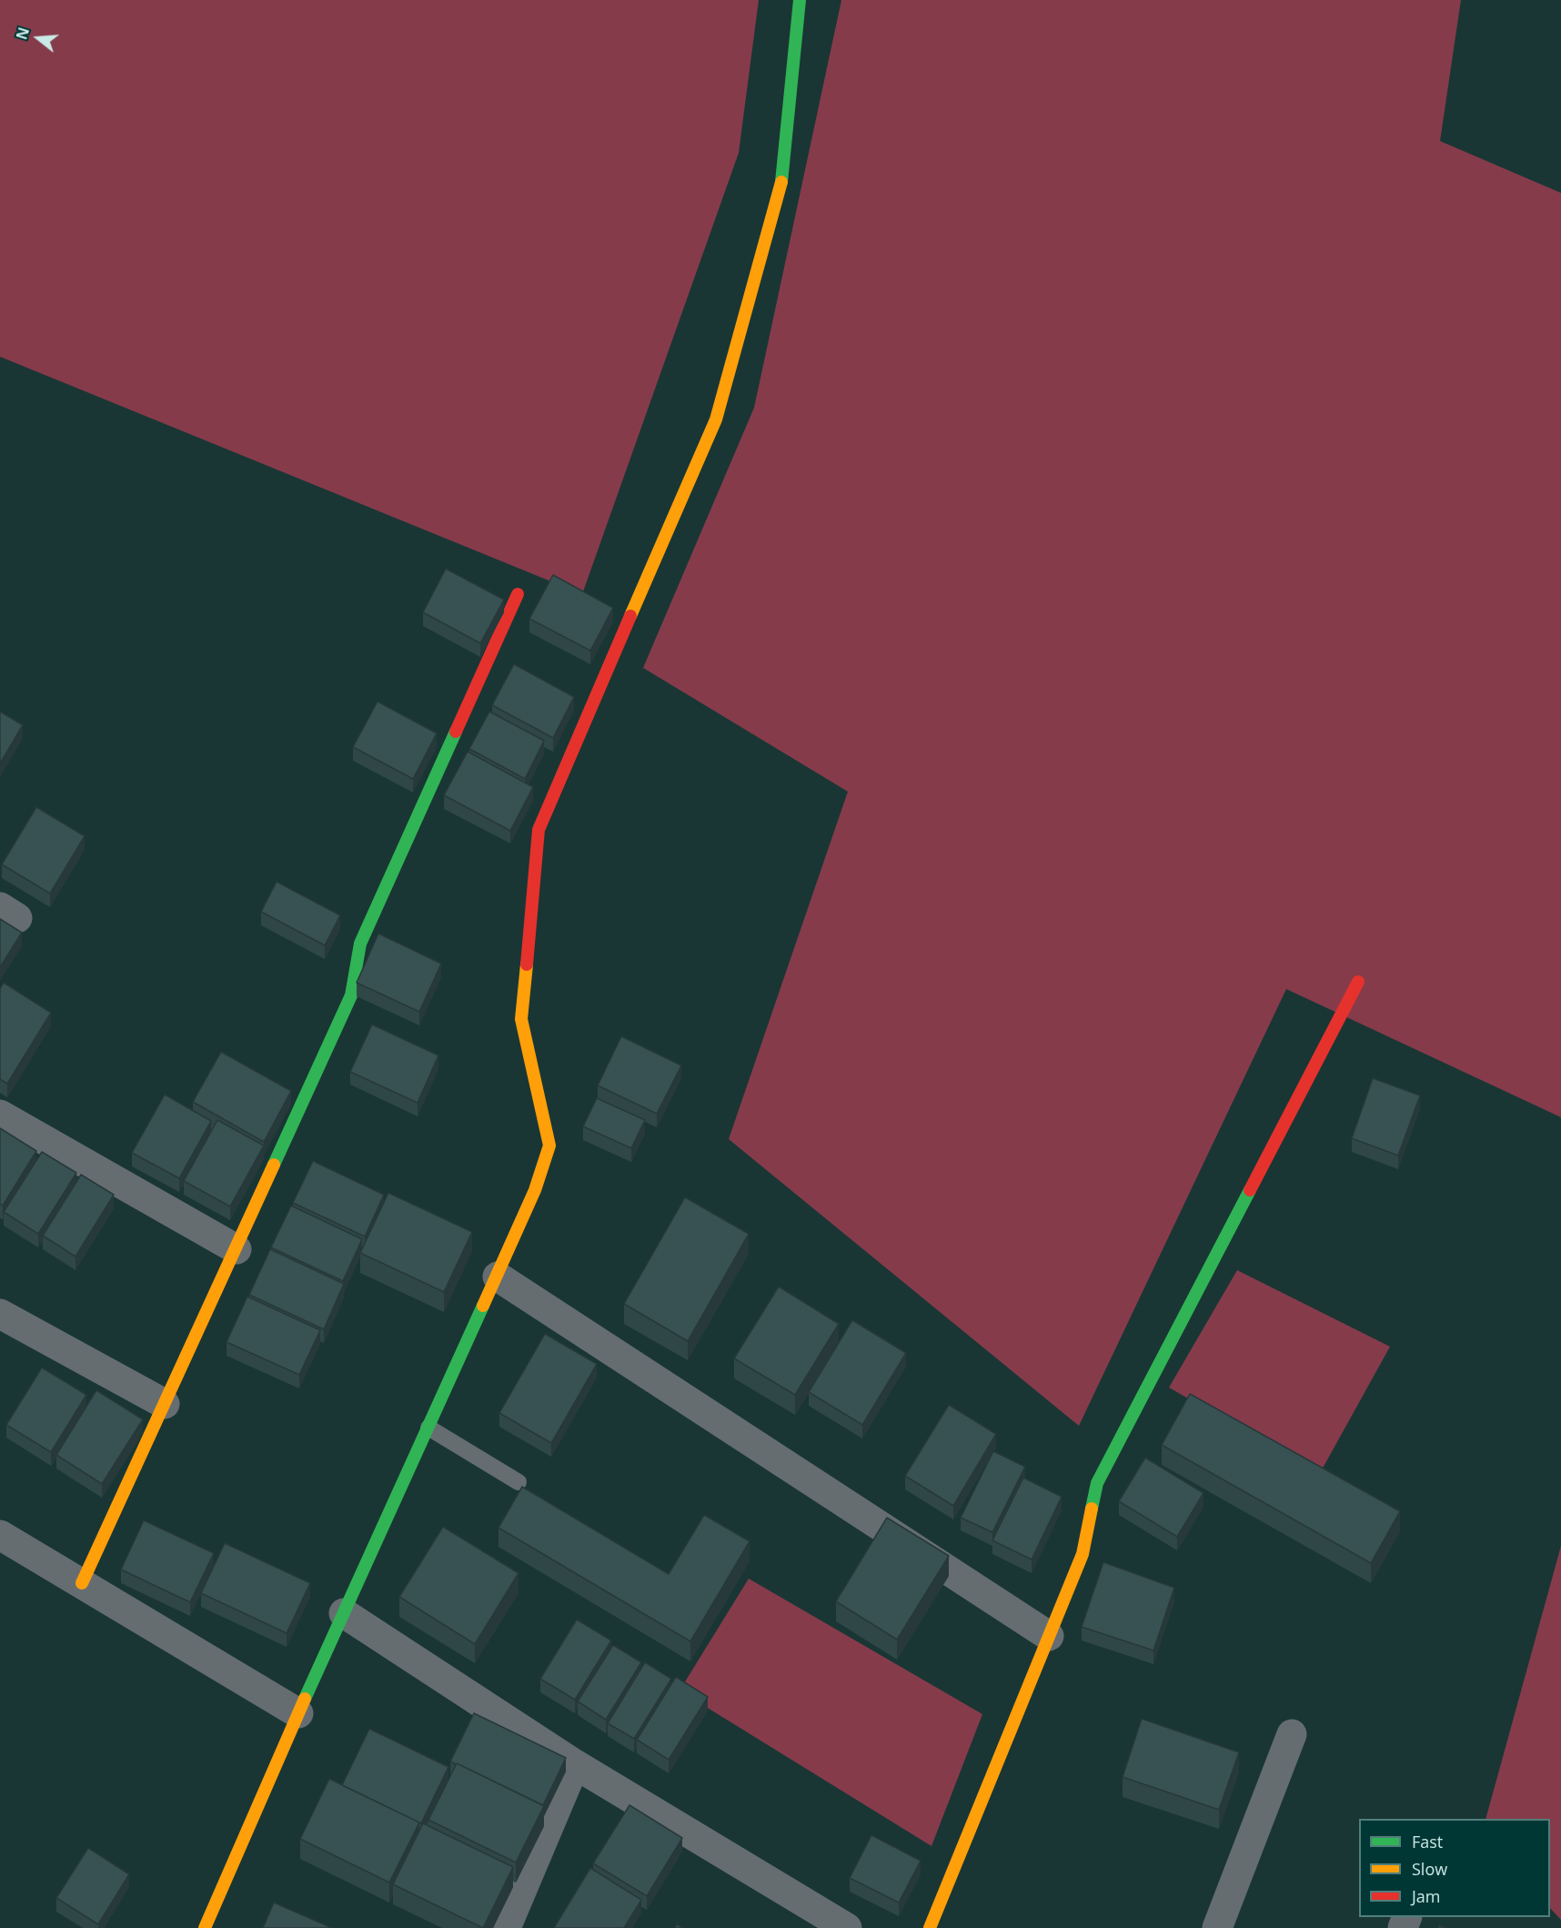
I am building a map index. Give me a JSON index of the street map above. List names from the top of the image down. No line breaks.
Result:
{"legend":["Fast","Slow","Jam"],"north":"left"}
